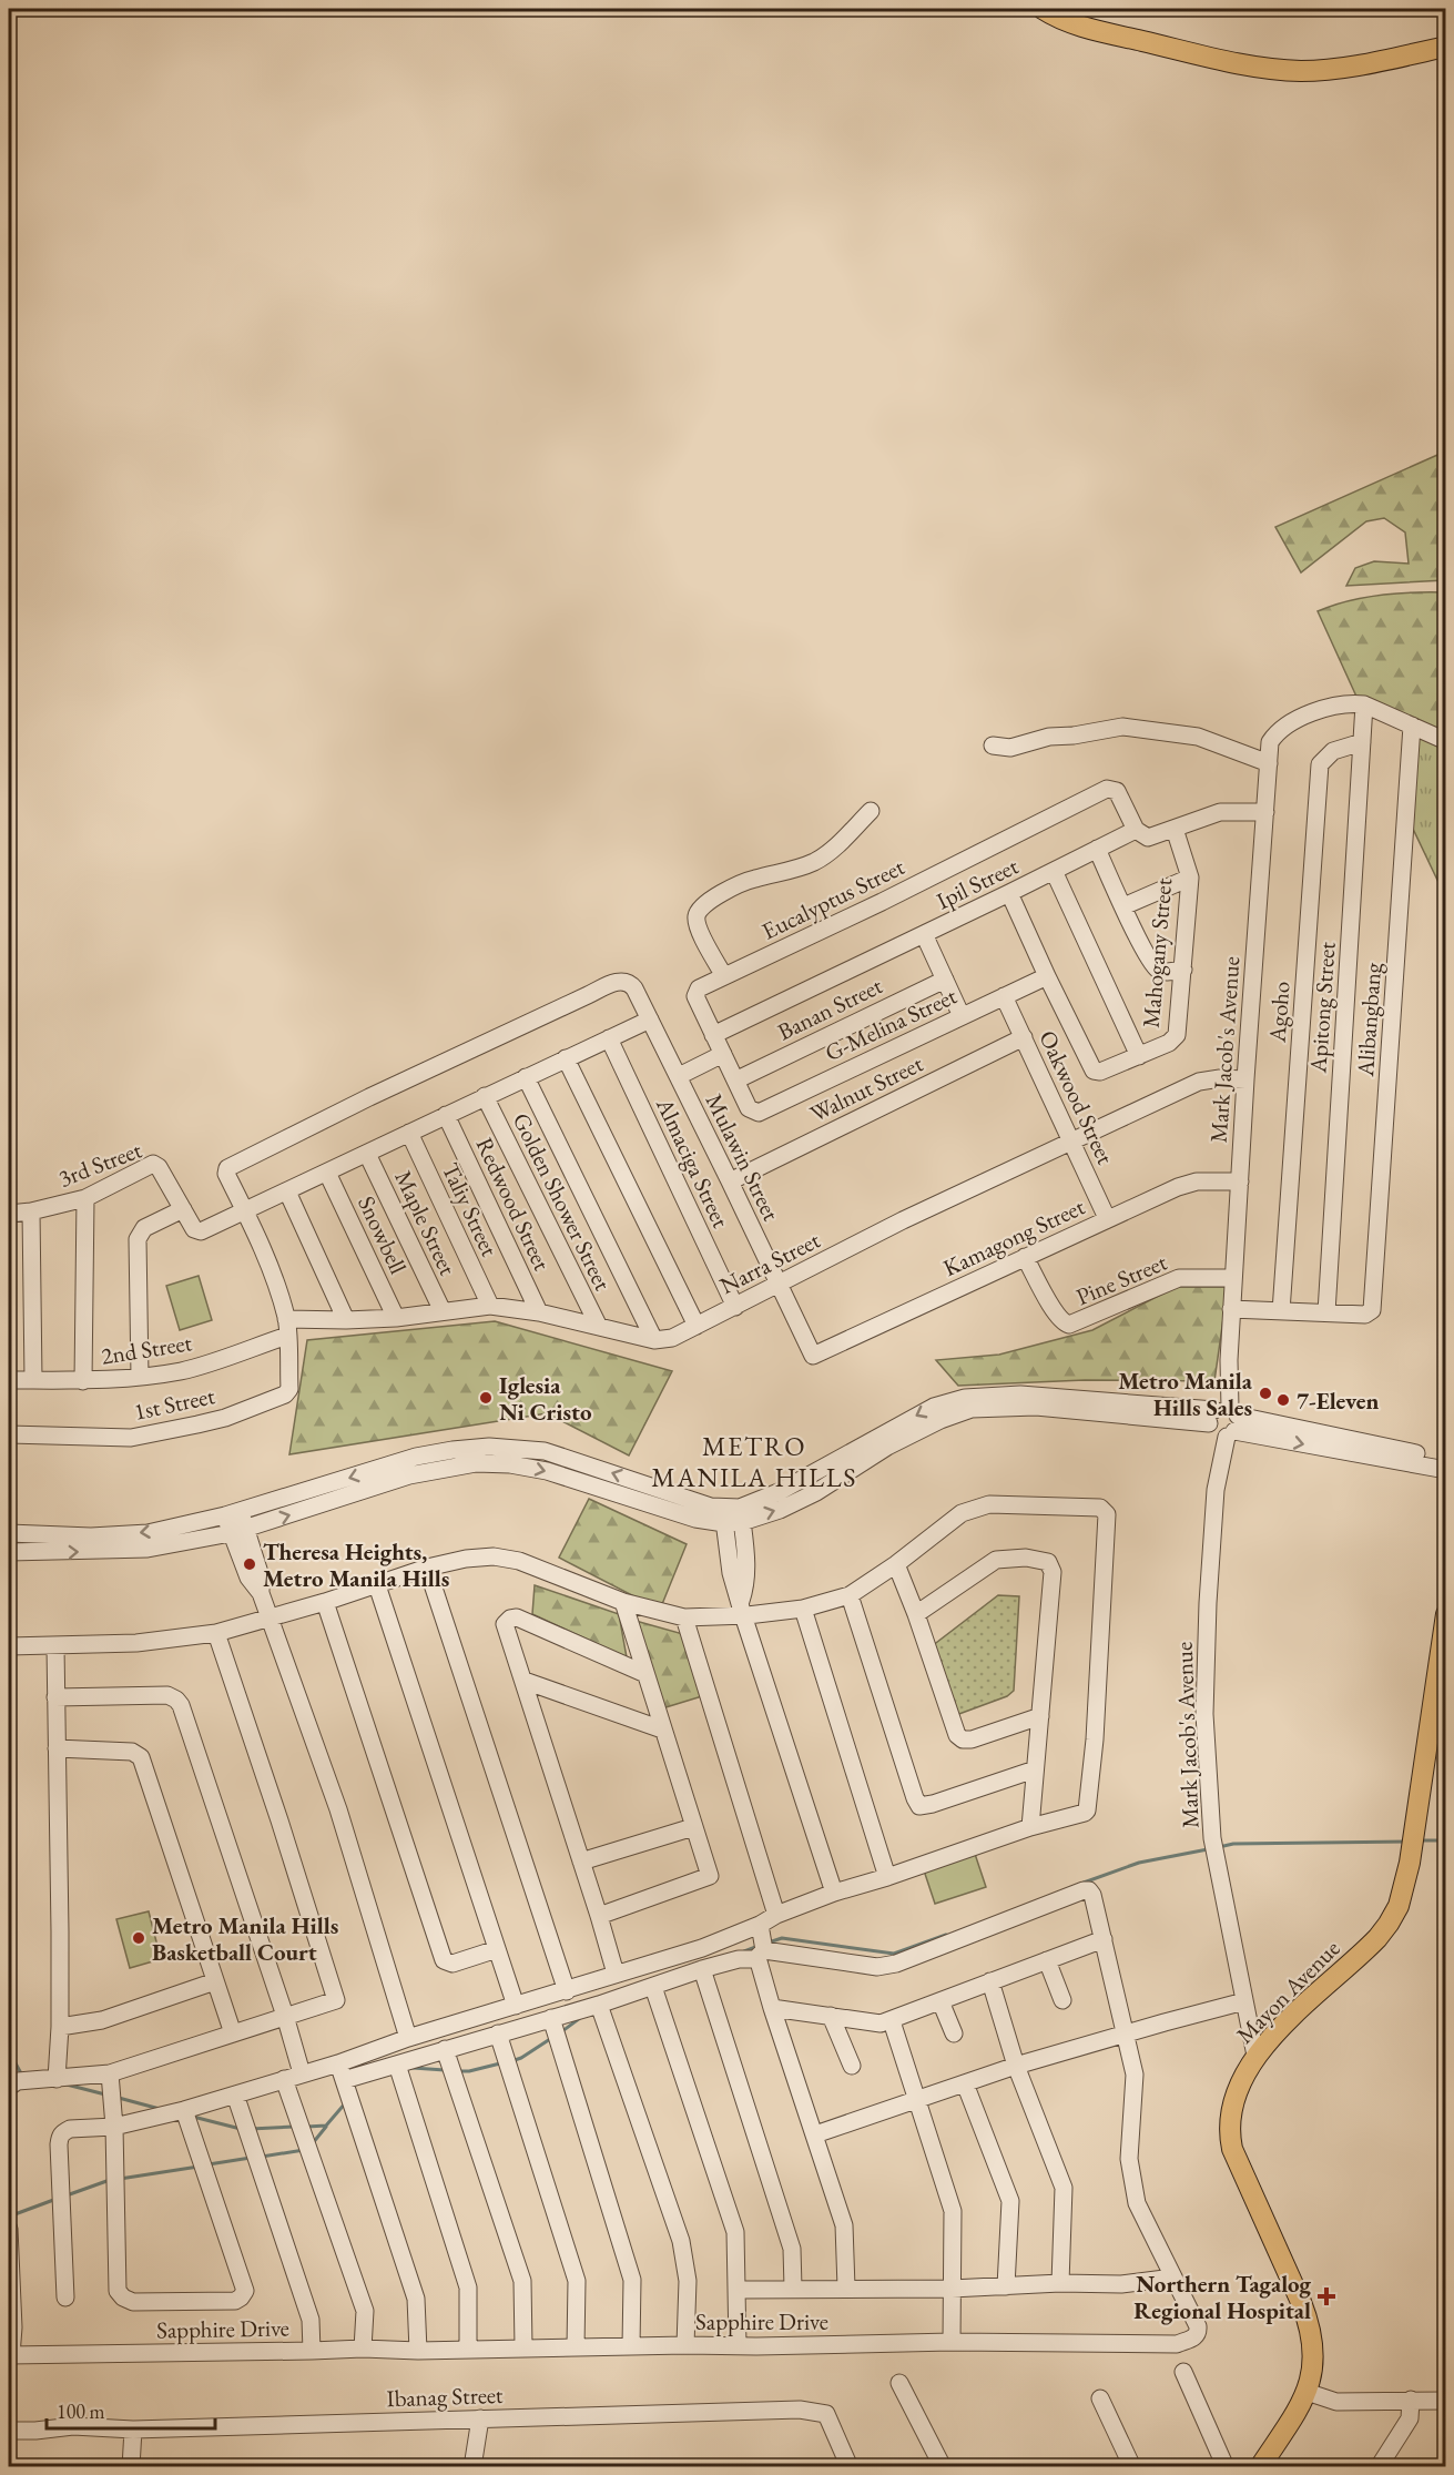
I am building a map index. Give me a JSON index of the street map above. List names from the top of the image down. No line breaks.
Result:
{"streets":{"main road":["Mayon Avenue"],"street":["Ipil Street","Eucalyptus Street","Mahogany Street","Apitong Street","Banan Street","Agoho","Alibangbang","G-Melina Street","Mark Jacob's Avenue","Walnut Street","Oakwood Street","Mulawin Street","Almaciga Street","3rd Street","Golden Shower Street","Redwood Street","Taliy Street","Maple Street","Snowbell","Kamagong Street","Narra Street","Pine Street","2nd Street","1st Street","Sapphire Drive","Ibanag Street"]},"crossings":[["Ipil Street","Eucalyptus Street"],["Ipil Street","Mahogany Street"],["Ipil Street","Mark Jacob's Avenue"],["Eucalyptus Street","Banan Street"],["Eucalyptus Street","G-Melina Street"],["Mahogany Street","G-Melina Street"],["Apitong Street","Agoho"],["Apitong Street","Alibangbang"],["Apitong Street","Mark Jacob's Avenue"],["G-Melina Street","Oakwood Street"],["Mark Jacob's Avenue","Kamagong Street"],["Mark Jacob's Avenue","Narra Street"],["Mark Jacob's Avenue","Pine Street"],["Mark Jacob's Avenue","Mayon Avenue"],["Walnut Street","Oakwood Street"],["Walnut Street","Mulawin Street"],["Oakwood Street","Kamagong Street"],["Oakwood Street","Narra Street"],["Mulawin Street","Kamagong Street"],["Mulawin Street","Narra Street"],["Almaciga Street","Narra Street"],["Golden Shower Street","Narra Street"],["Redwood Street","Narra Street"],["Taliy Street","Narra Street"],["Maple Street","Narra Street"],["Snowbell","Narra Street"],["Kamagong Street","Pine Street"],["Narra Street","2nd Street"],["Narra Street","1st Street"],["2nd Street","1st Street"]],"districts":["METRO MANILA HILLS"],"places":{"other":["Metro Manila Hills Sales","Iglesia Ni Cristo","7-Eleven","Theresa Heights, Metro Manila Hills","Metro Manila Hills Basketball Court"],"health":["Northern Tagalog Regional Hospital"]},"scale_bar":"100 m"}
